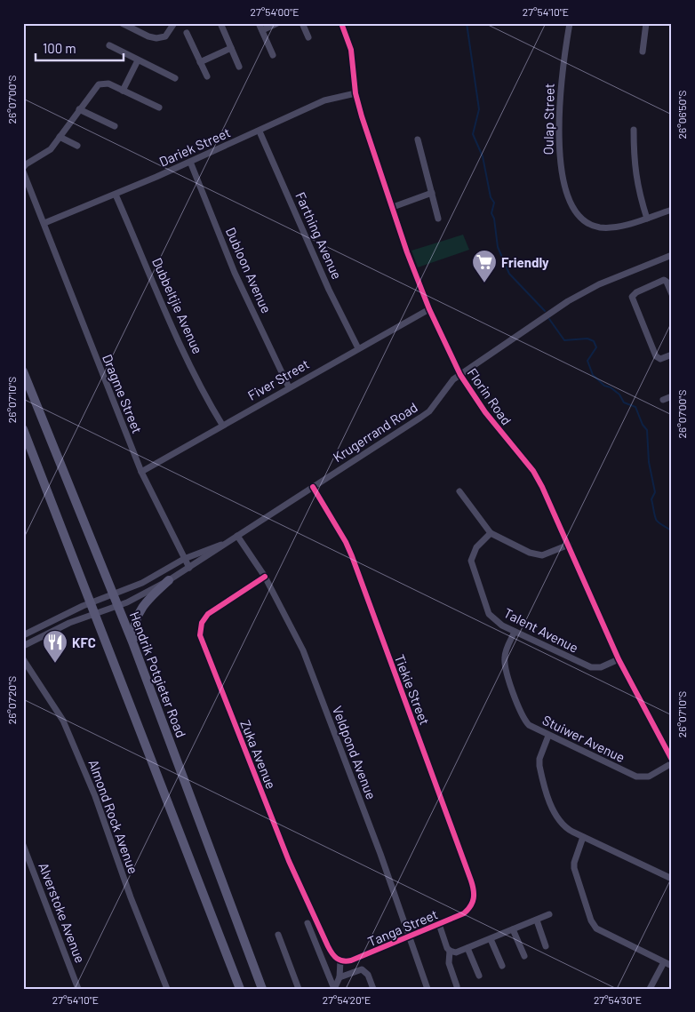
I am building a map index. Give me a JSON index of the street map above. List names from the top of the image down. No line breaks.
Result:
{"streets":{"main road":["Hendrik Potgieter Road"],"street":["Oulap Street","Dariek Street","Farthing Avenue","Dubloon Avenue","Dubbeltjie Avenue","Fiver Street","Dragme Street","Florin Road","Krugerrand Road","Talent Avenue","Tiekie Street","Stuiwer Avenue","Veldpond Avenue","Zuka Avenue","Almond Rock Avenue","Alverstoke Avenue","Tanga Street"]},"crossings":[["Dariek Street","Farthing Avenue"],["Dariek Street","Dubloon Avenue"],["Dariek Street","Dubbeltjie Avenue"],["Dariek Street","Dragme Street"],["Dariek Street","Florin Road"],["Farthing Avenue","Fiver Street"],["Dubloon Avenue","Fiver Street"],["Dubbeltjie Avenue","Fiver Street"],["Fiver Street","Dragme Street"],["Fiver Street","Florin Road"],["Dragme Street","Krugerrand Road"],["Florin Road","Krugerrand Road"],["Florin Road","Talent Avenue"],["Krugerrand Road","Hendrik Potgieter Road"],["Krugerrand Road","Tiekie Street"],["Krugerrand Road","Veldpond Avenue"],["Talent Avenue","Stuiwer Avenue"],["Tiekie Street","Tanga Street"],["Veldpond Avenue","Zuka Avenue"],["Veldpond Avenue","Tanga Street"],["Zuka Avenue","Tanga Street"]],"places":{"supermarket":["Friendly"],"restaurant":["KFC"]},"scale_bar":"100 m","coordinates":["27°54'00\"E","27°54'10\"E","26°07'00\"S","26°06'50\"S","26°07'10\"S","26°07'20\"S","27°54'20\"E","27°54'30\"E"]}
